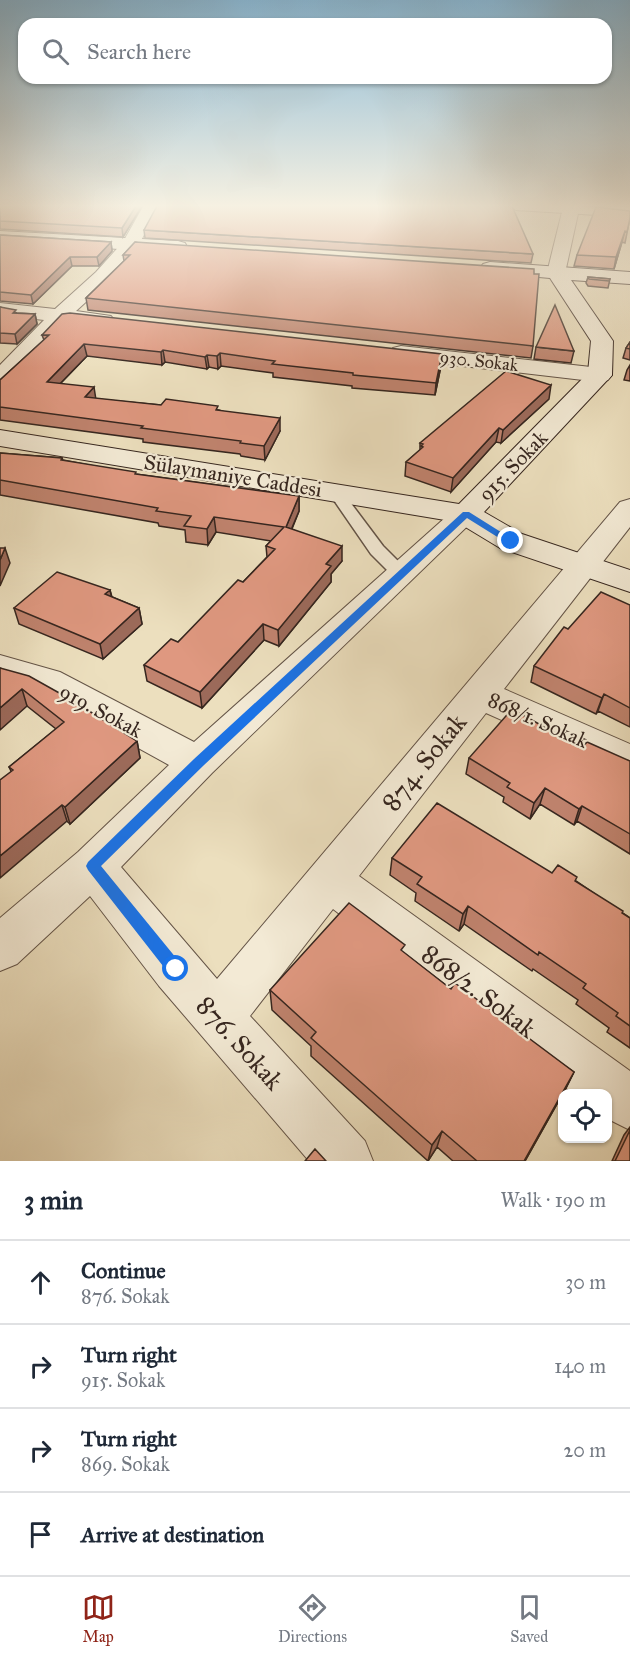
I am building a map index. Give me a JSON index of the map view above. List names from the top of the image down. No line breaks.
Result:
{"streets":{"street":["930. Sokak","915. Sokak","Sülaymaniye Caddesi","919. Sokak","868/1. Sokak","874. Sokak","868/2. Sokak","876. Sokak"]},"crossings":[["930. Sokak","915. Sokak"],["915. Sokak","Sülaymaniye Caddesi"],["915. Sokak","919. Sokak"],["915. Sokak","876. Sokak"],["868/1. Sokak","874. Sokak"],["874. Sokak","868/2. Sokak"],["874. Sokak","876. Sokak"]],"page":{"search":"Search here","heading":["3 min","Walk · 190 m"],"list":[["Continue","876. Sokak","30 m"],["Turn right","915. Sokak","140 m"],["Turn right","869. Sokak","20 m"],"Arrive at destination"],"nav":["Map","Directions","Saved"]}}
